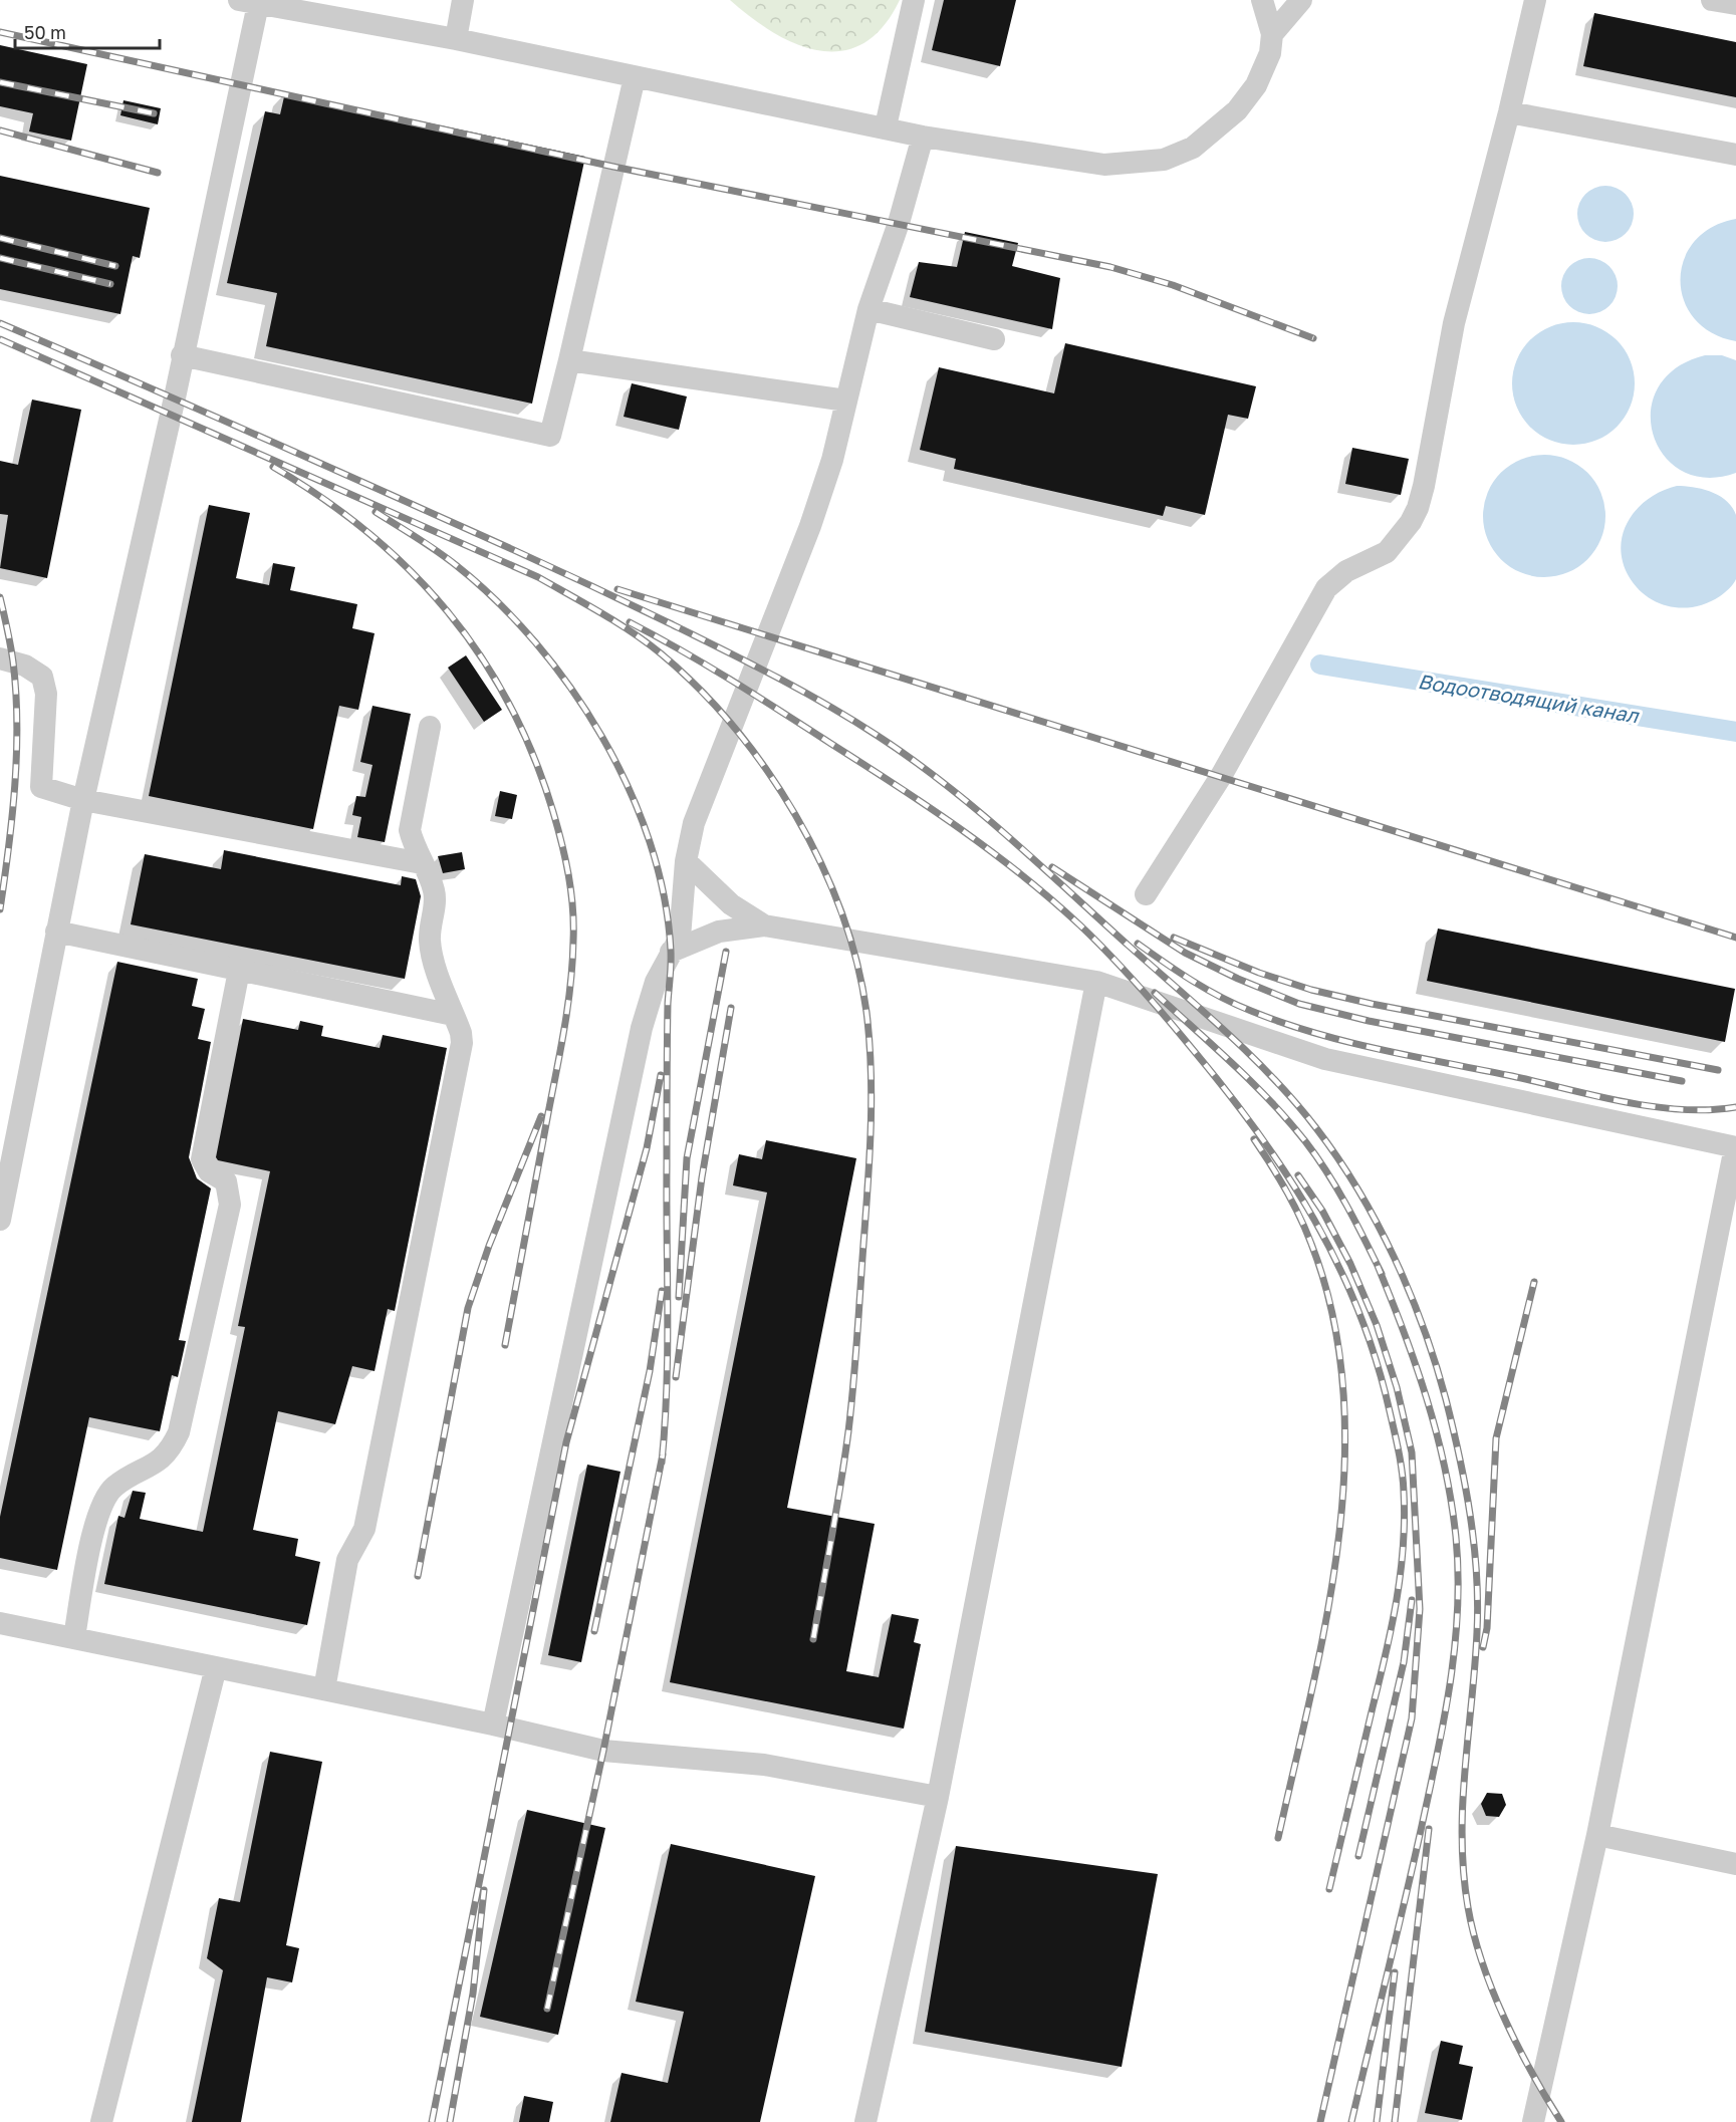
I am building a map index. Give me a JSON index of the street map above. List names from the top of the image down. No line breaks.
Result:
{"water":["Водоотводящий канал"],"scale_bar":"50 m"}
